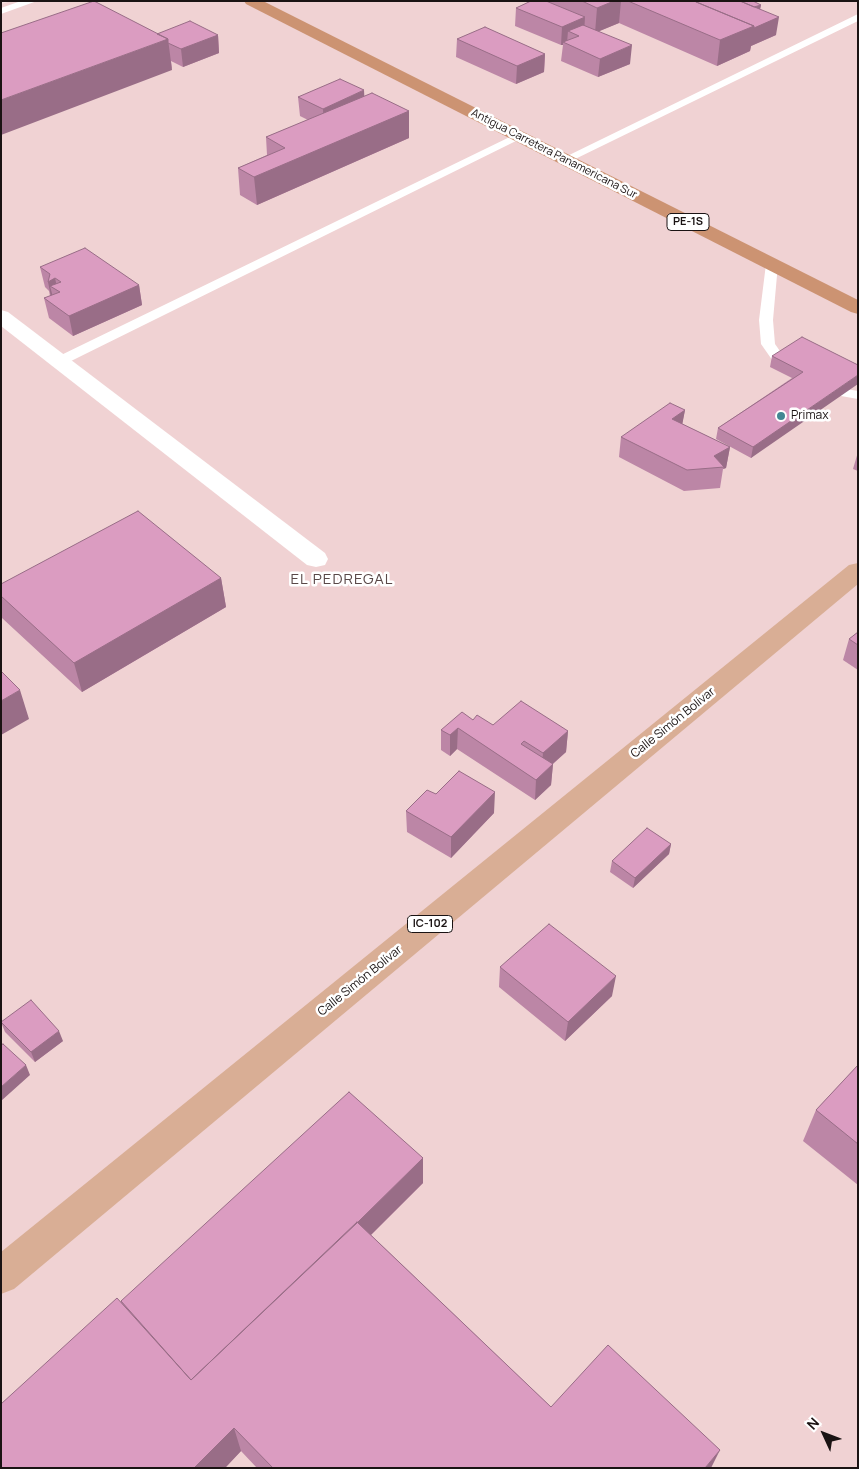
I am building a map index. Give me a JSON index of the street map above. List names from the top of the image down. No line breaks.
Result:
{"streets":{"highway":["Antigua Carretera Panamericana Sur","PE-1S"],"main road":["Calle Simón Bolívar","IC-102"]},"districts":["EL PEDREGAL"],"places":["Primax"],"north":"top left"}
